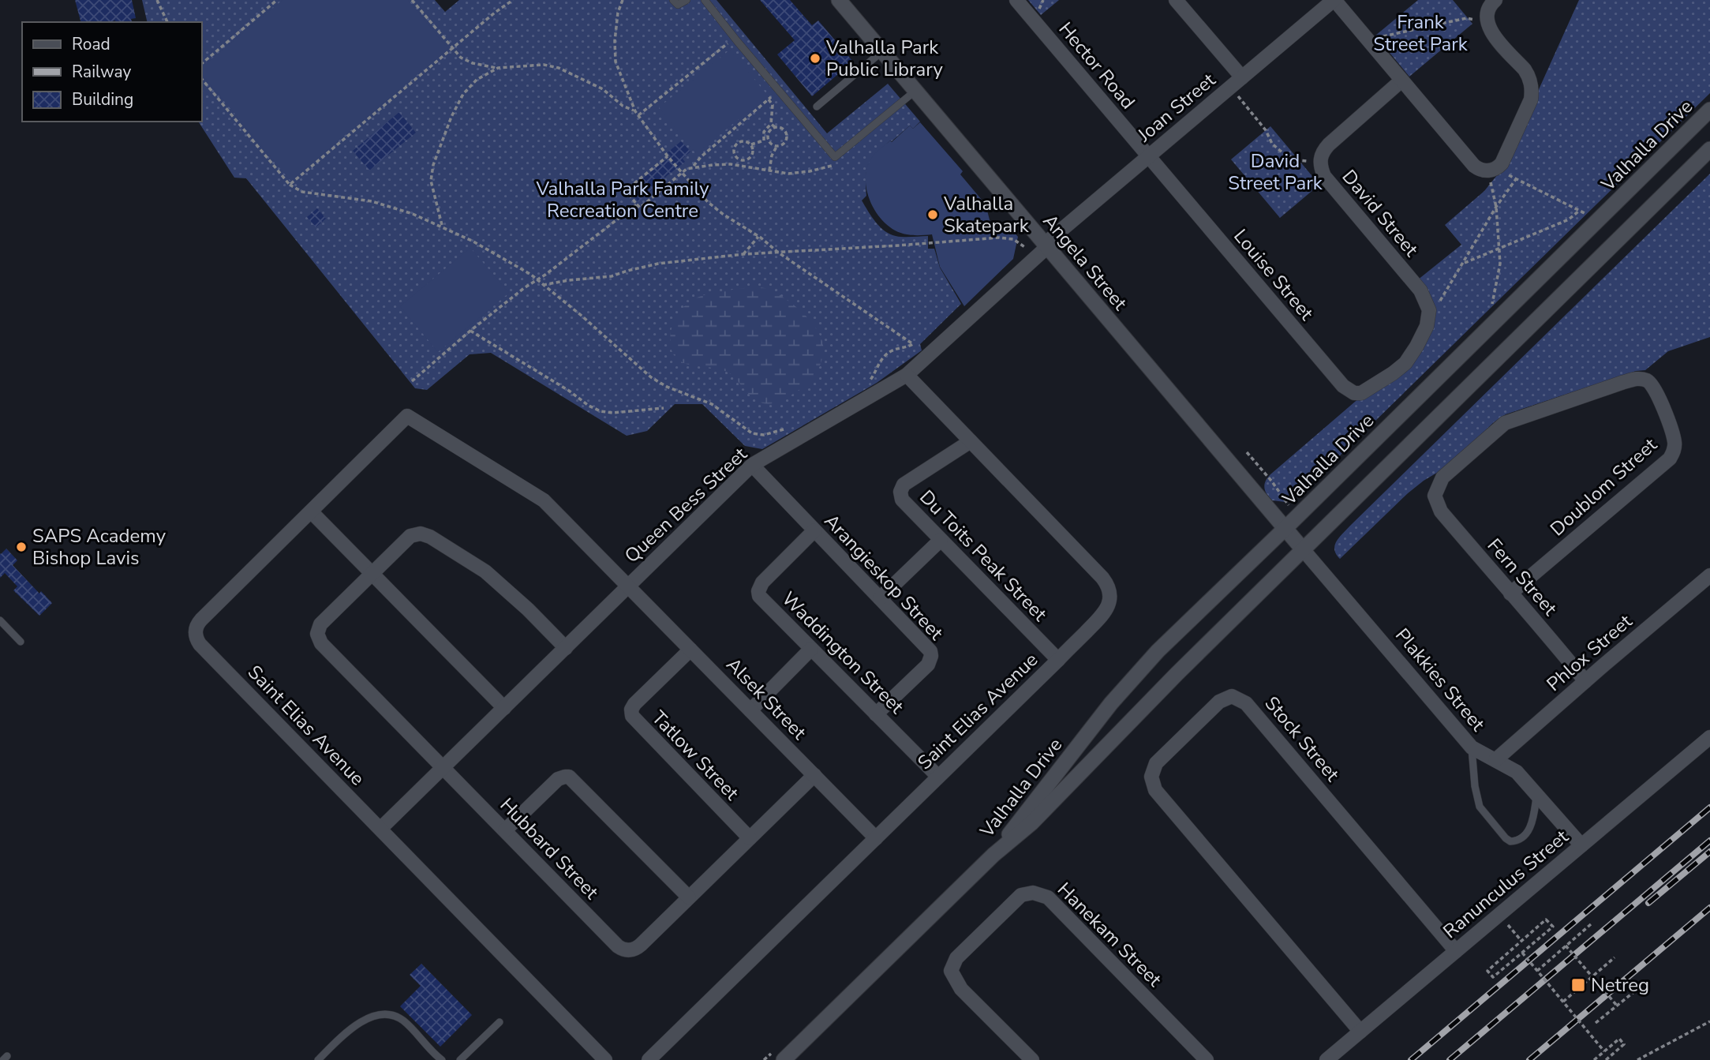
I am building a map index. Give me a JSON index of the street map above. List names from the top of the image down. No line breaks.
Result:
{"streets":{"main road":["Valhalla Drive","Angela Street"],"street":["Hector Road","Joan Street","David Street","Louise Street","Doublom Street","Queen Bess Street","Du Toits Peak Street","Arangieskop Street","Fern Street","Waddington Street","Phlox Street","Plakkies Street","Alsek Street","Saint Elias Avenue","Stock Street","Tatlow Street","Hubbard Street","Ranunculus Street","Hanekam Street"]},"crossings":[["Hector Road","Joan Street"],["Hector Road","Louise Street"],["Joan Street","Angela Street"],["Joan Street","Louise Street"],["Joan Street","Queen Bess Street"],["Valhalla Drive","Angela Street"],["Valhalla Drive","Plakkies Street"],["David Street","Louise Street"],["Angela Street","Queen Bess Street"],["Angela Street","Plakkies Street"],["Doublom Street","Fern Street"],["Queen Bess Street","Arangieskop Street"],["Queen Bess Street","Alsek Street"],["Queen Bess Street","Saint Elias Avenue"],["Queen Bess Street","Hubbard Street"],["Du Toits Peak Street","Saint Elias Avenue"],["Arangieskop Street","Waddington Street"],["Fern Street","Phlox Street"],["Waddington Street","Saint Elias Avenue"],["Phlox Street","Plakkies Street"],["Plakkies Street","Ranunculus Street"],["Alsek Street","Saint Elias Avenue"],["Alsek Street","Tatlow Street"],["Stock Street","Ranunculus Street"]],"parks":["Frank Street Park","David Street Park","Valhalla Park Family Recreation Centre"],"places":{"other":["Valhalla Park Public Library","Valhalla Skatepark","SAPS Academy Bishop Lavis"],"transit":["Netreg"]},"legend":["Road","Railway","Building"]}
